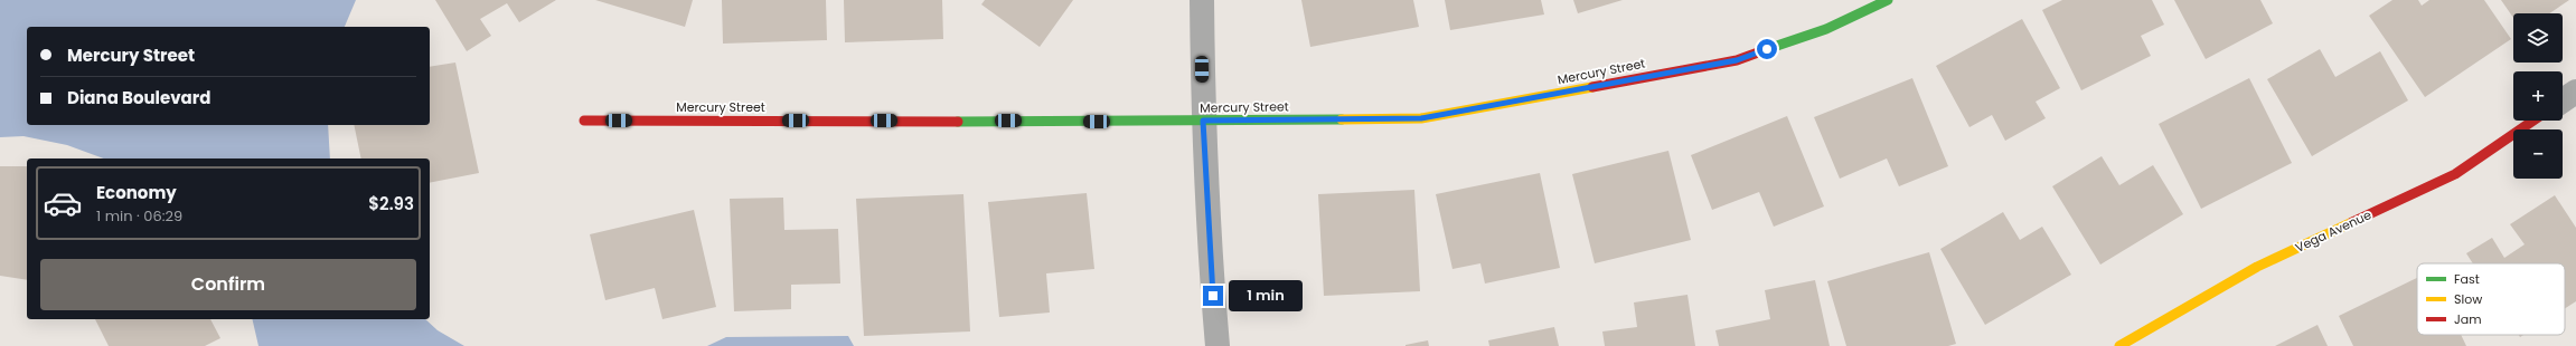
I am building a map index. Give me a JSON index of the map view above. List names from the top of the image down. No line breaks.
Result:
{"streets":{"street":["Mercury Street","Vega Avenue"]},"legend":["Fast","Slow","Jam"],"page":{"map_buttons":["+","−"],"banner":["Mercury Street","Diana Boulevard"],"list":[{"name":"Economy","note":"1 min · 06:29","value":"$2.93"}],"buttons":"Confirm","bubble":"1 min"}}
